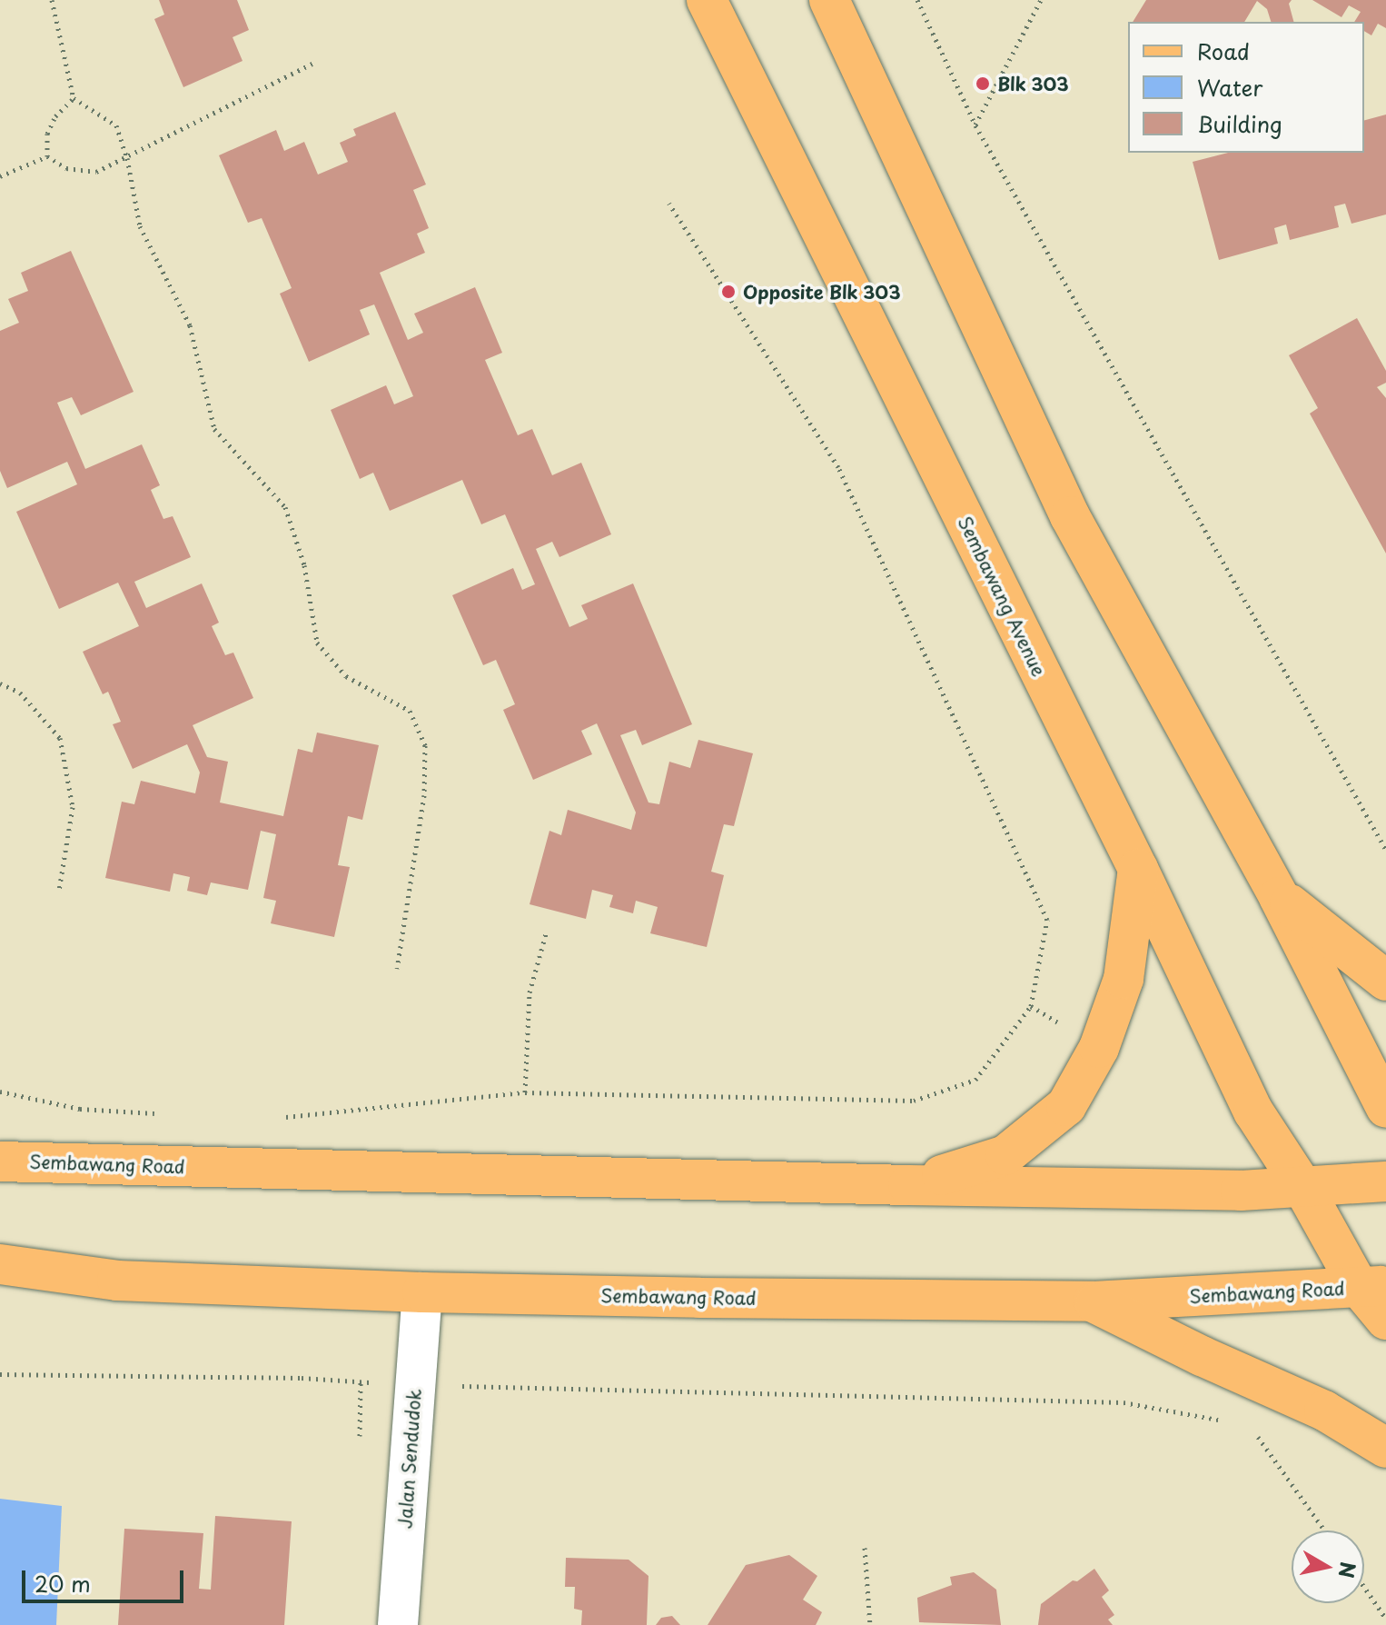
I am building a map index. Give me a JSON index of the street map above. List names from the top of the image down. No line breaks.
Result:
{"streets":{"main road":["Sembawang Avenue","Sembawang Road"],"street":["Jalan Sendudok"]},"crossings":[["Sembawang Avenue","Sembawang Road"],["Sembawang Road","Jalan Sendudok"]],"places":["Blk 303","Opposite Blk 303"],"legend":["Road","Water","Building"],"scale_bar":"20 m","north":"right"}
